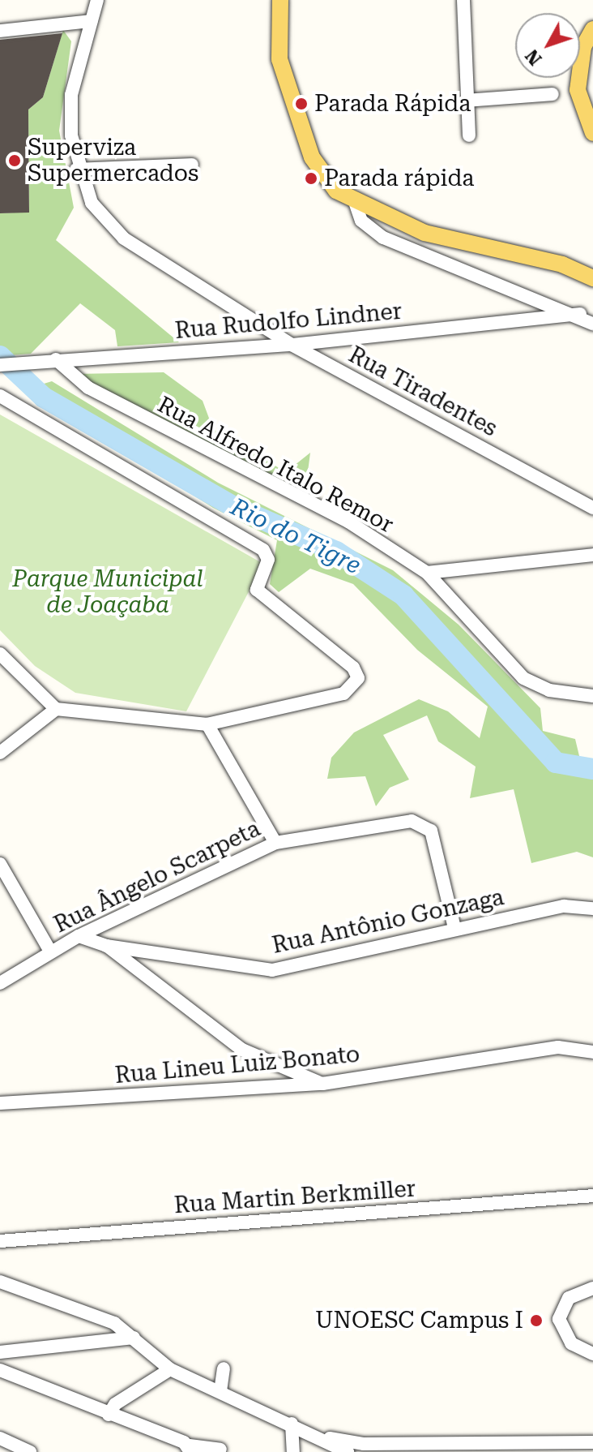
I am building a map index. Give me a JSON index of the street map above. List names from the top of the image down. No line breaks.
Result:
{"streets":{"street":["Rua Rudolfo Lindner","Rua Tiradentes","Rua Alfredo Italo Remor","Rua Ângelo Scarpeta","Rua Antônio Gonzaga","Rua Lineu Luiz Bonato","Rua Martin Berkmiller"]},"crossings":[["Rua Rudolfo Lindner","Rua Tiradentes"],["Rua Rudolfo Lindner","Rua Alfredo Italo Remor"],["Rua Ângelo Scarpeta","Rua Antônio Gonzaga"]],"water":["Rio do Tigre"],"parks":["Parque Municipal de Joaçaba"],"places":["Parada Rápida","Superviza Supermercados","Parada rápida","UNOESC Campus I"],"north":"bottom left"}
